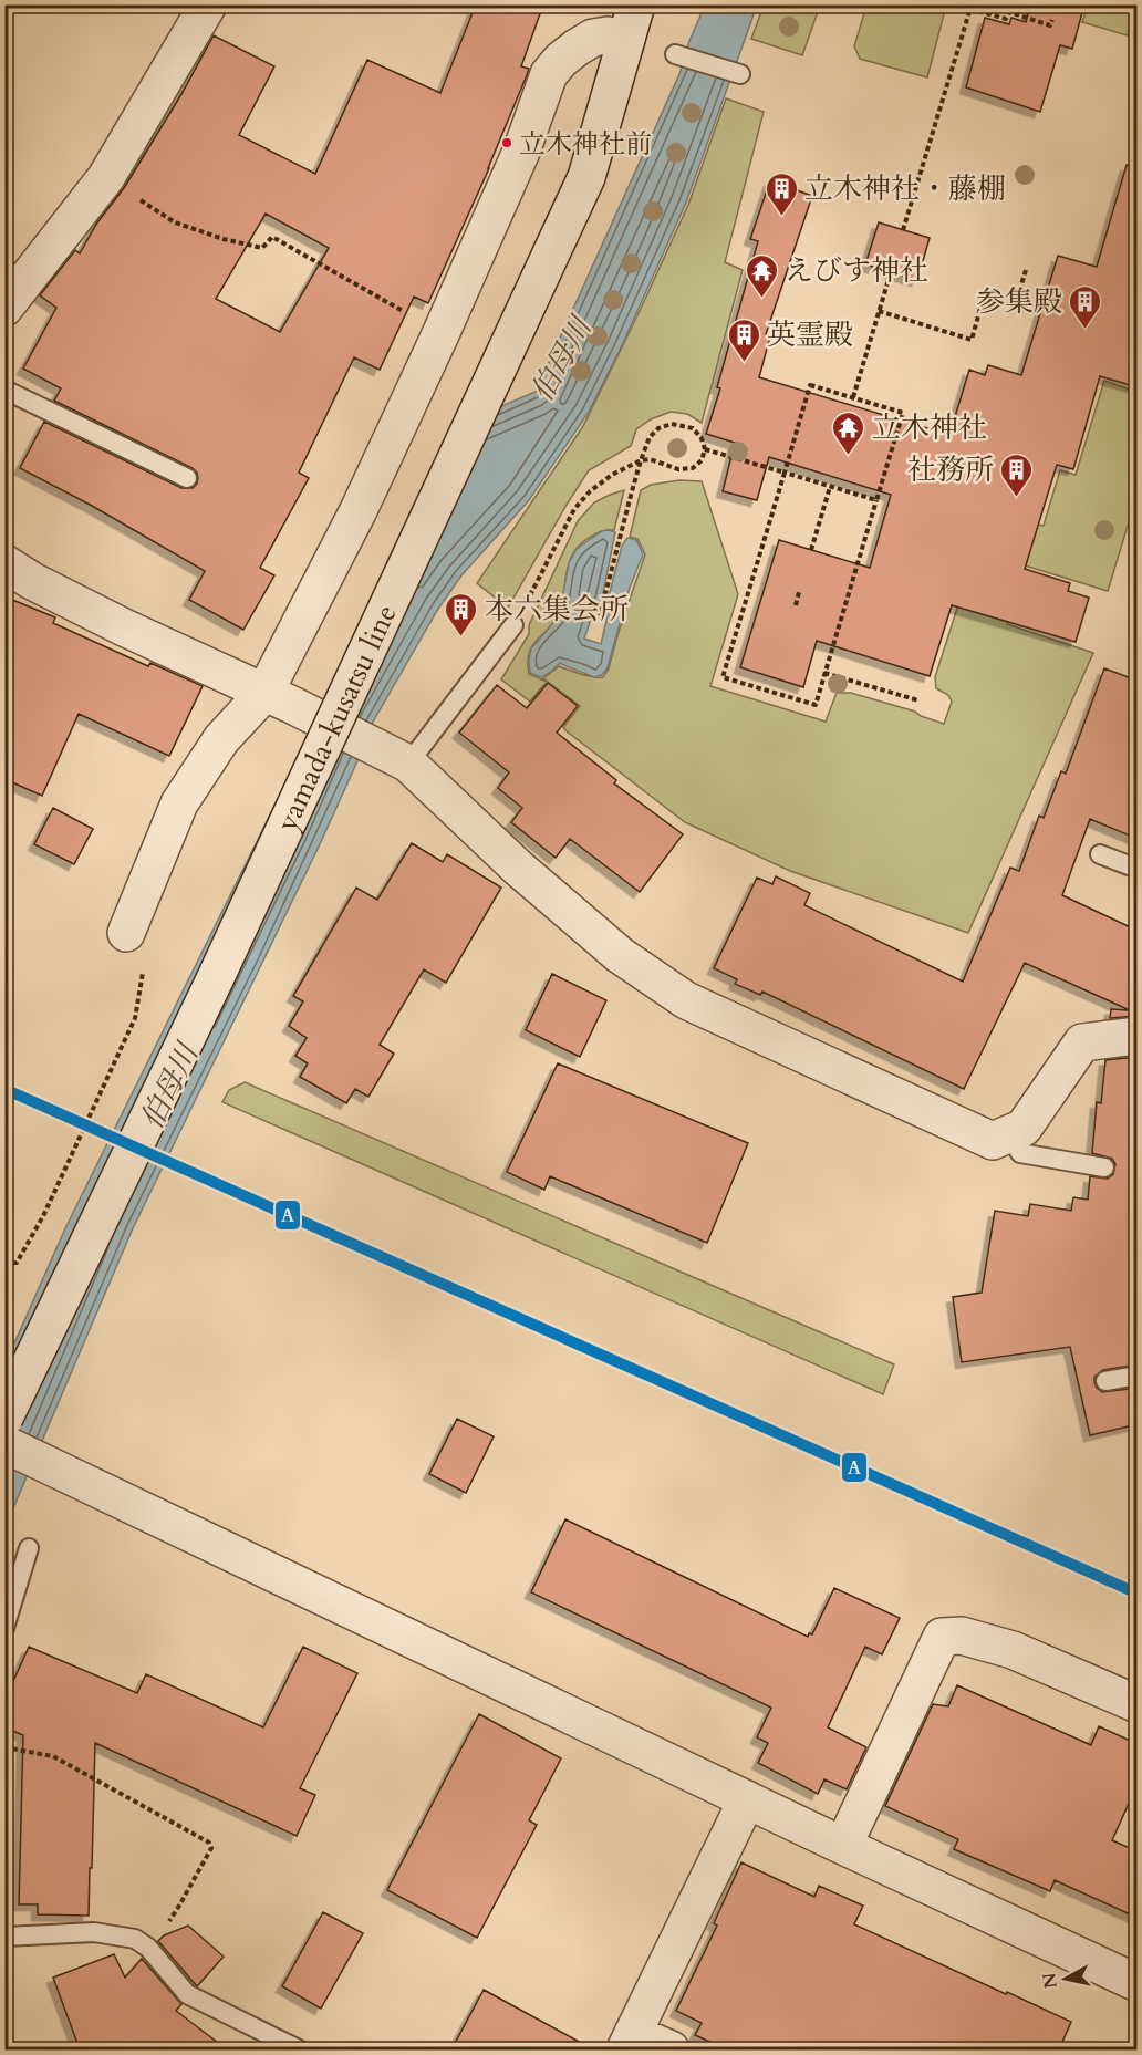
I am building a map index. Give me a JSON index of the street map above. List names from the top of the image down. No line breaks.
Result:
{"streets":{"street":["yamada-kusatsu line"]},"water":["伯母川"],"places":{"other":["立木神社前"],"building":["立木神社・藤棚","参集殿","英霊殿","社務所","本六集会所"],"temple":["えびす神社","立木神社"]},"lines":["transit line A"],"north":"left"}
